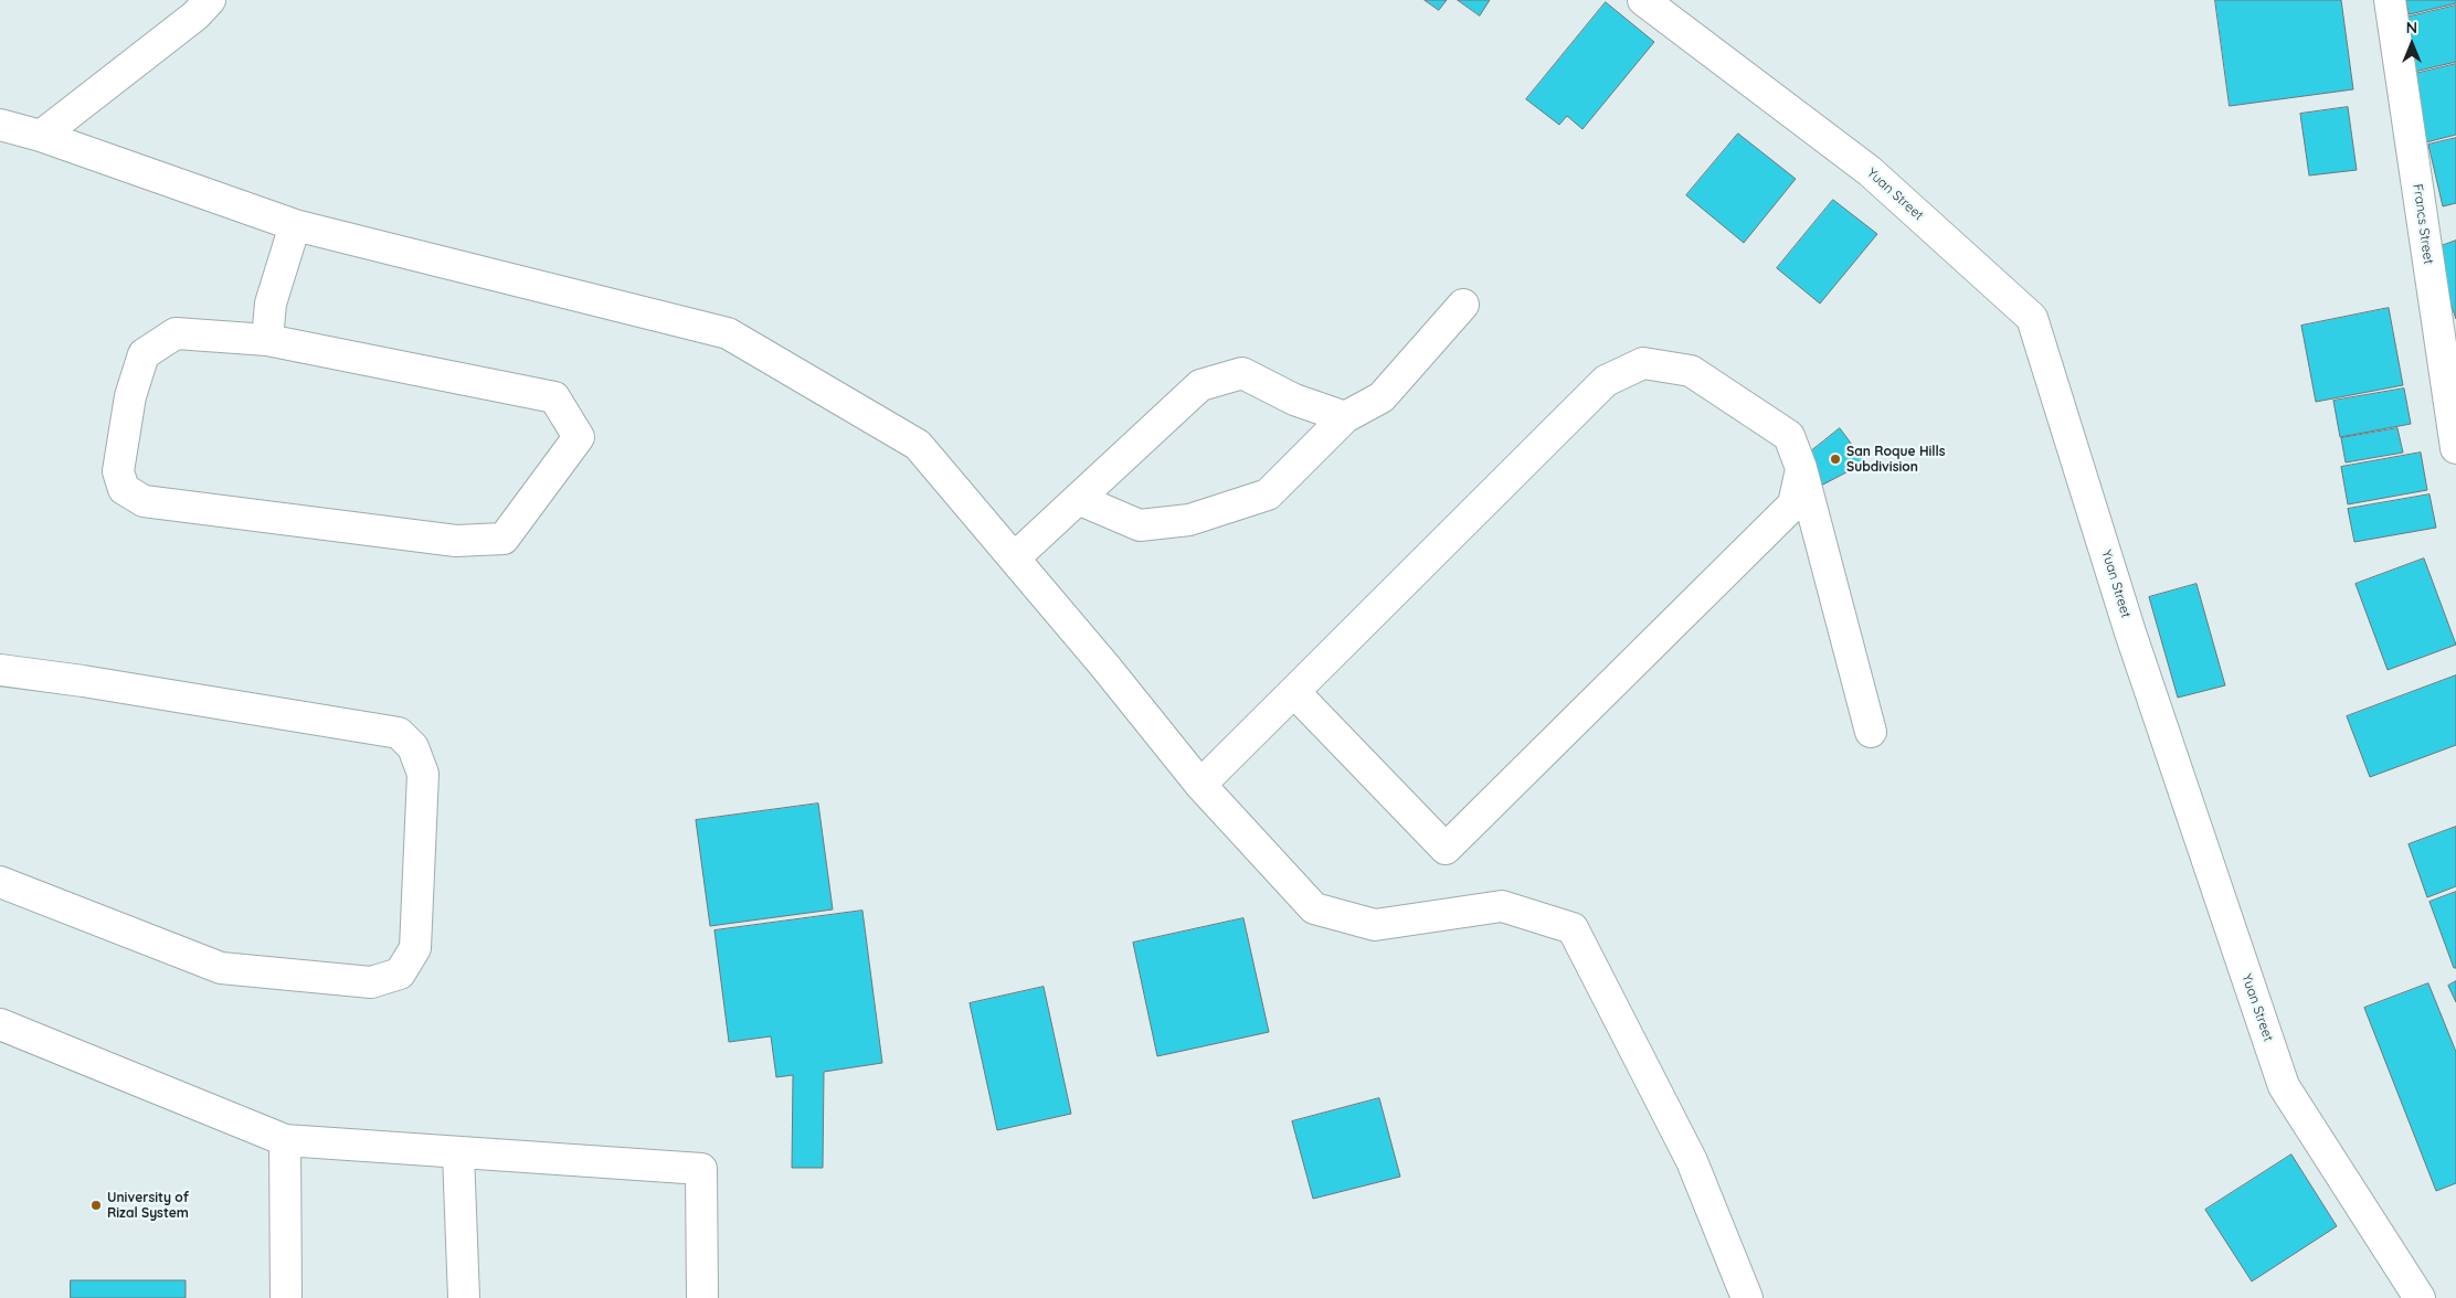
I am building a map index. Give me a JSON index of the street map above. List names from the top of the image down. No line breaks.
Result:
{"streets":{"street":["Yuan Street","Francs Street"]},"places":["San Roque Hills Subdivision","University of Rizal System"],"north":"top"}
